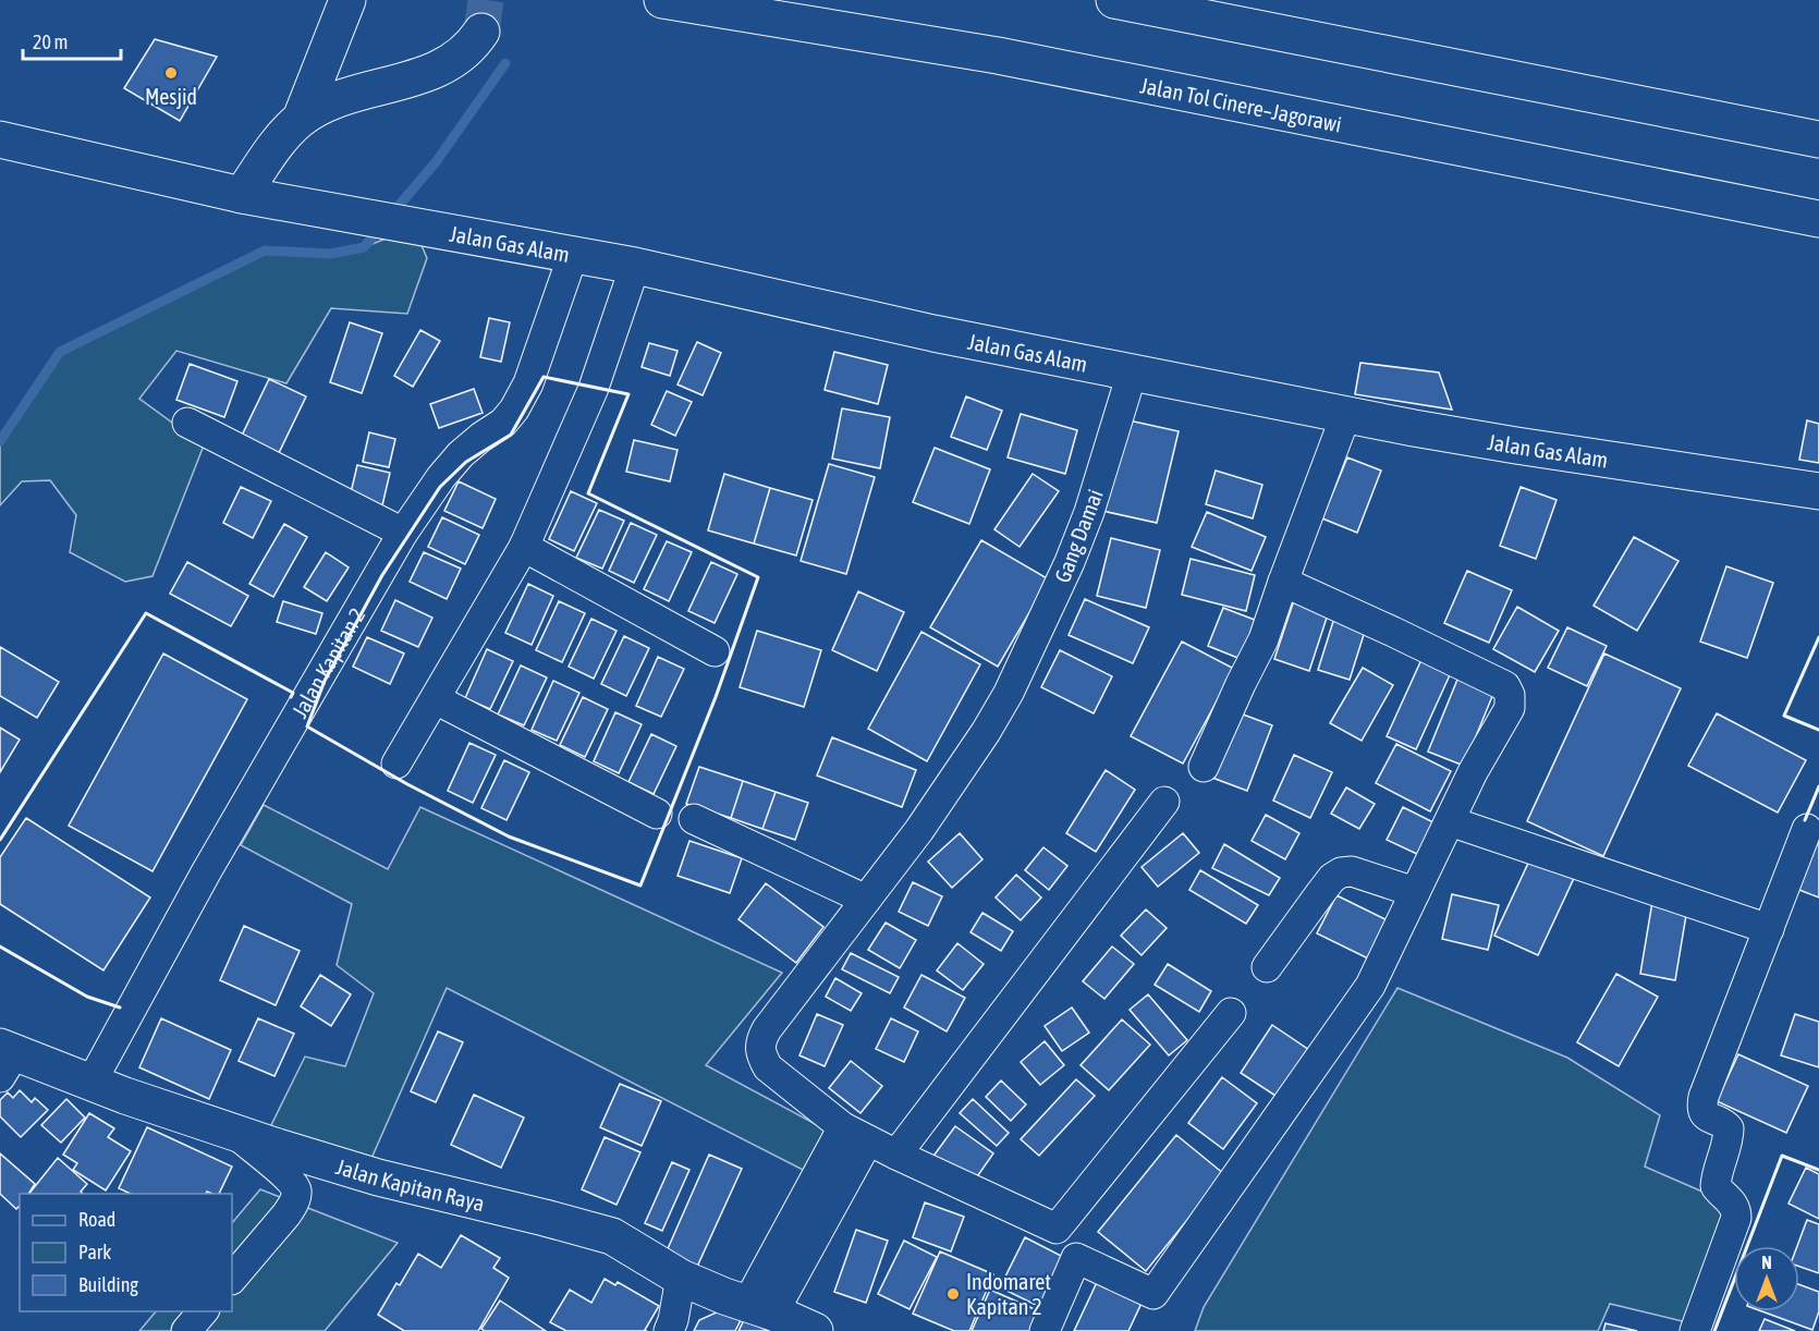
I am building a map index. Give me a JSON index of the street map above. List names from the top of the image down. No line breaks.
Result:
{"streets":{"main road":["Jalan Tol Cinere–Jagorawi","Jalan Gas Alam","Jalan Kapitan Raya"],"street":["Gang Damai","Jalan Kapitan 2"]},"crossings":[["Jalan Gas Alam","Gang Damai"],["Jalan Gas Alam","Jalan Kapitan 2"],["Jalan Kapitan 2","Jalan Kapitan Raya"]],"places":["Mesjid","Indomaret Kapitan 2"],"legend":["Road","Park","Building"],"scale_bar":"20 m","north":"top"}
